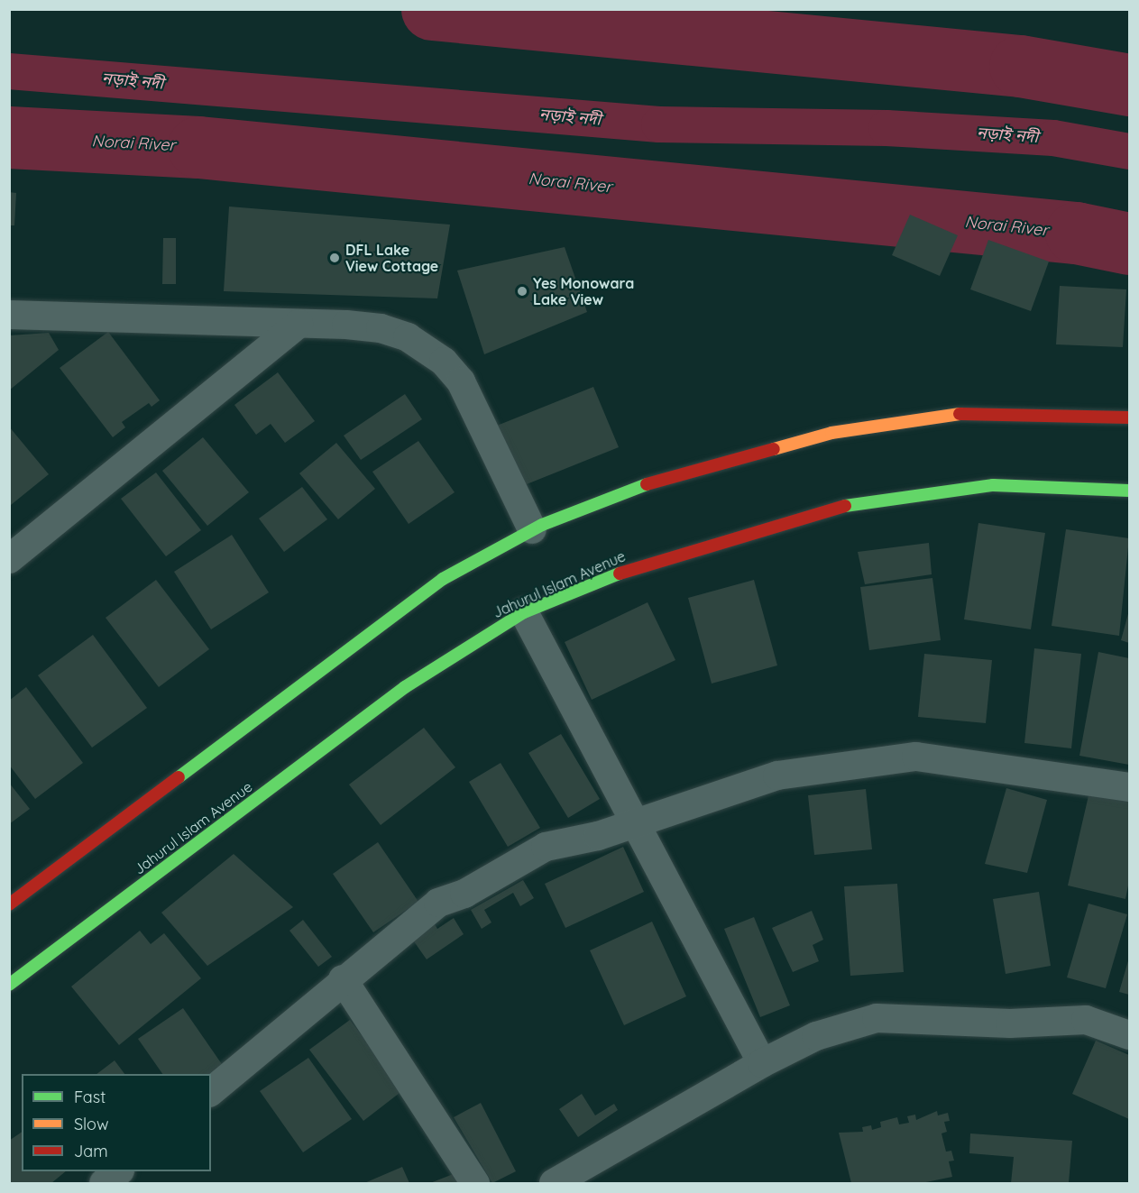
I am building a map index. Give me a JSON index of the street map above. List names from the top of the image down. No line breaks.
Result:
{"streets":{"street":["Jahurul Islam Avenue"]},"water":["নড়াই নদী","Norai River"],"places":["DFL Lake View Cottage","Yes Monowara Lake View"],"legend":["Fast","Slow","Jam"]}
